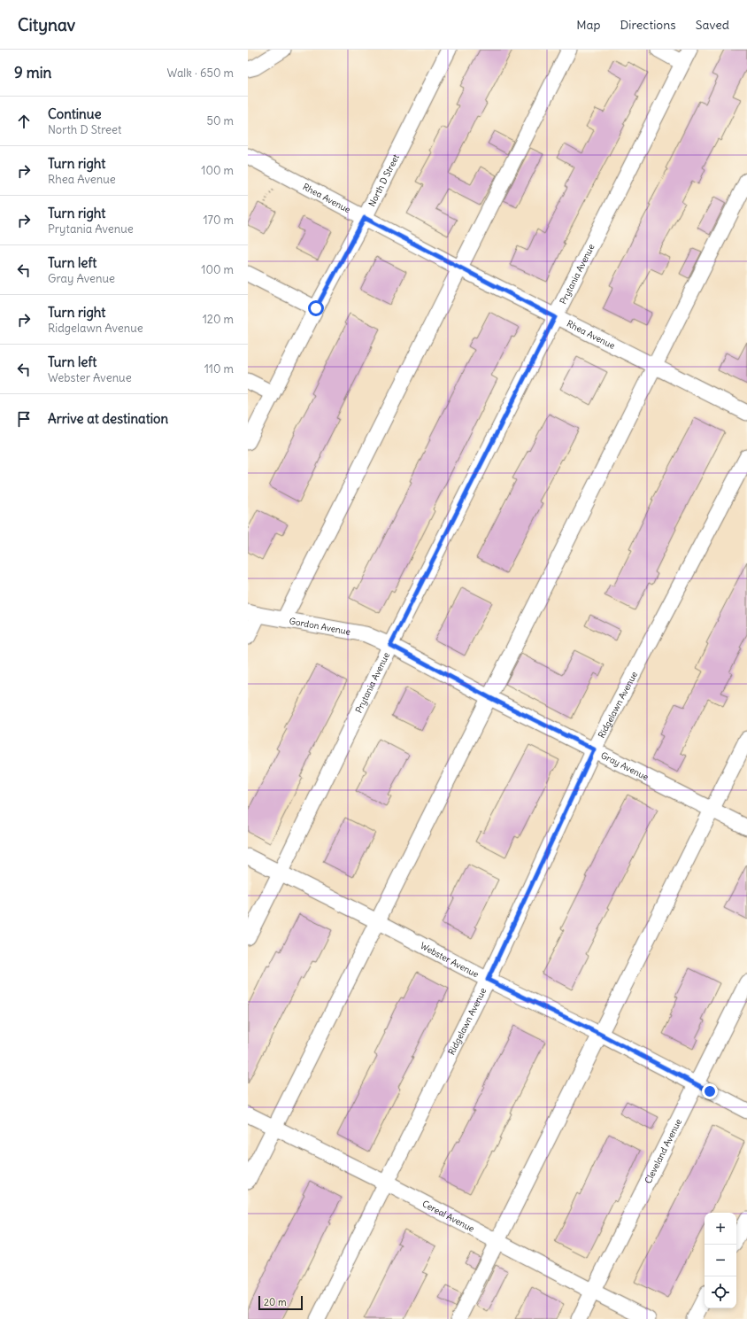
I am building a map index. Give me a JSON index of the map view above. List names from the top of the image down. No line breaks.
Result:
{"streets":{"street":["North D Street","Rhea Avenue","Prytania Avenue","Gordon Avenue","Ridgelawn Avenue","Gray Avenue","Webster Avenue","Cleveland Avenue","Cereal Avenue"]},"crossings":[["North D Street","Rhea Avenue"],["Rhea Avenue","Prytania Avenue"],["Prytania Avenue","Gordon Avenue"],["Prytania Avenue","Gray Avenue"],["Prytania Avenue","Webster Avenue"],["Gordon Avenue","Gray Avenue"],["Ridgelawn Avenue","Gray Avenue"],["Ridgelawn Avenue","Webster Avenue"],["Ridgelawn Avenue","Cereal Avenue"],["Webster Avenue","Cleveland Avenue"],["Cleveland Avenue","Cereal Avenue"]],"scale_bar":"20 m","page":{"header":"Citynav","nav":["Map","Directions","Saved"],"heading":["9 min","Walk · 650 m"],"list":[["Continue","North D Street","50 m"],["Turn right","Rhea Avenue","100 m"],["Turn right","Prytania Avenue","170 m"],["Turn left","Gray Avenue","100 m"],["Turn right","Ridgelawn Avenue","120 m"],["Turn left","Webster Avenue","110 m"],"Arrive at destination"],"map_buttons":["+","−"],"scale":"20 m"}}
